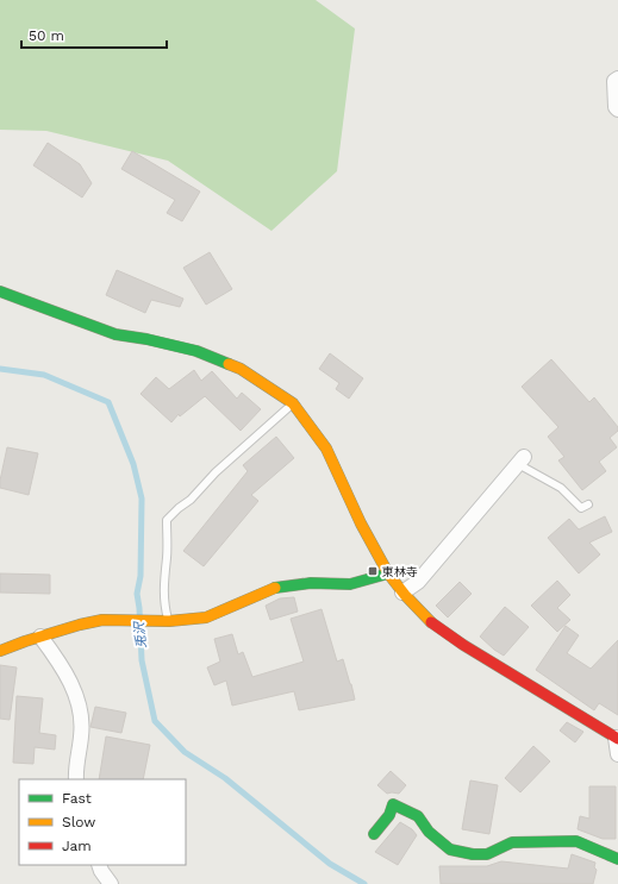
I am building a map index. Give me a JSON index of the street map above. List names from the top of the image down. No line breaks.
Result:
{"water":["兎沢"],"places":{"transit":["東林寺"]},"legend":["Fast","Slow","Jam"],"scale_bar":"50 m"}
